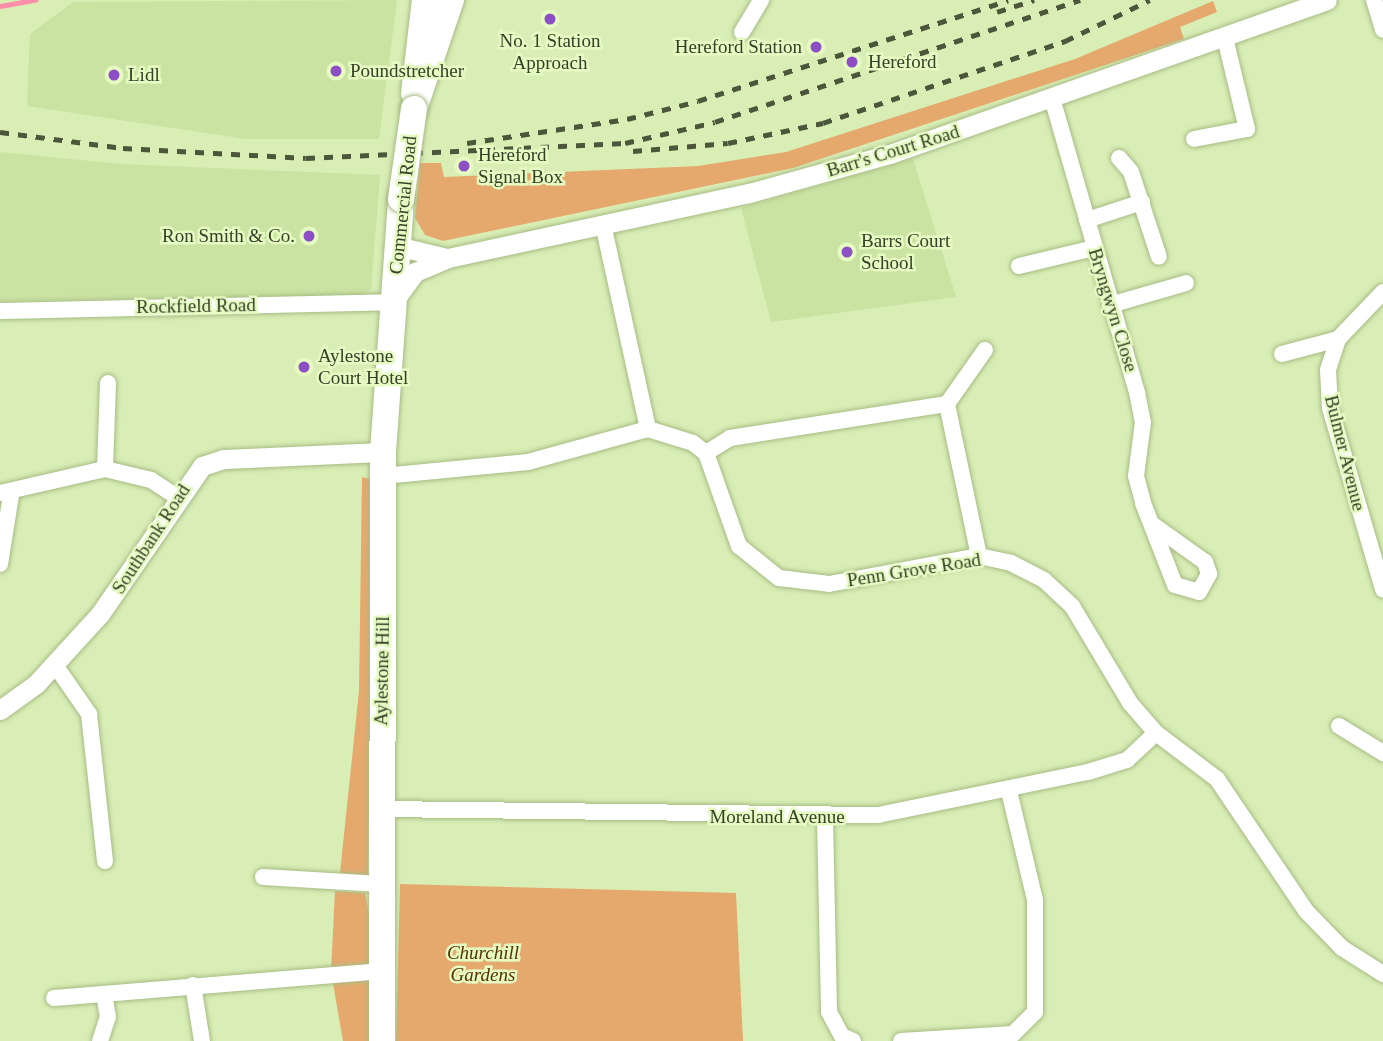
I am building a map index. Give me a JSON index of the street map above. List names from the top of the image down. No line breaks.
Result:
{"streets":{"highway":["Commercial Road","Aylestone Hill"],"street":["Barr's Court Road","Rockfield Road","Bryngwyn Close","Bulmer Avenue","Southbank Road","Penn Grove Road","Moreland Avenue"]},"crossings":[["Barr's Court Road","Commercial Road"],["Barr's Court Road","Rockfield Road"],["Barr's Court Road","Bryngwyn Close"],["Barr's Court Road","Aylestone Hill"],["Commercial Road","Rockfield Road"],["Commercial Road","Aylestone Hill"],["Rockfield Road","Aylestone Hill"],["Southbank Road","Aylestone Hill"],["Penn Grove Road","Moreland Avenue"],["Aylestone Hill","Moreland Avenue"]],"parks":["Churchill Gardens"],"places":["No. 1 Station Approach","Hereford Station","Hereford","Poundstretcher","Lidl","Hereford Signal Box","Ron Smith & Co.","Barrs Court School","Aylestone Court Hotel"]}
